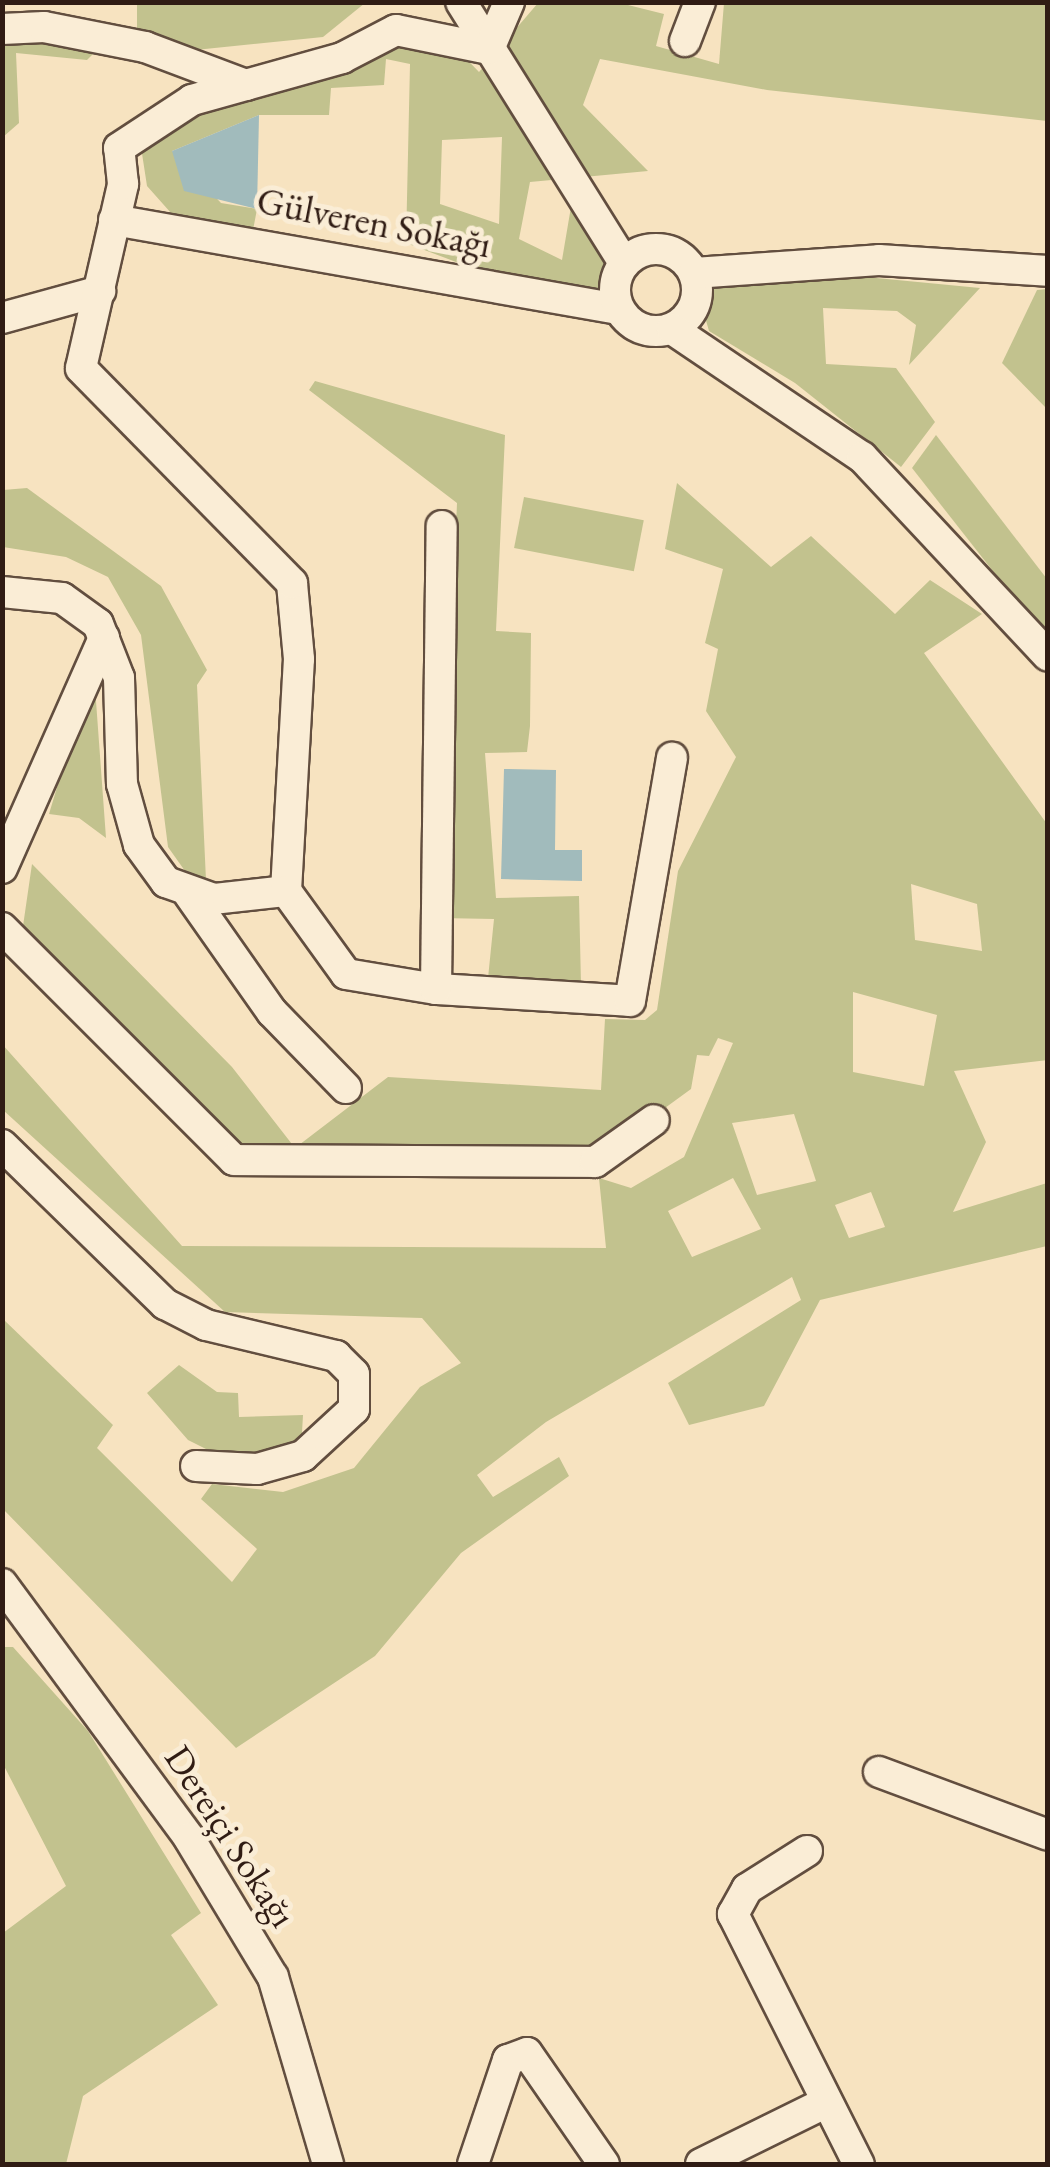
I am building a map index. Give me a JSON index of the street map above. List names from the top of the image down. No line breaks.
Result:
{"streets":{"street":["Gülveren Sokağı","Dereiçi Sokağı"]}}
